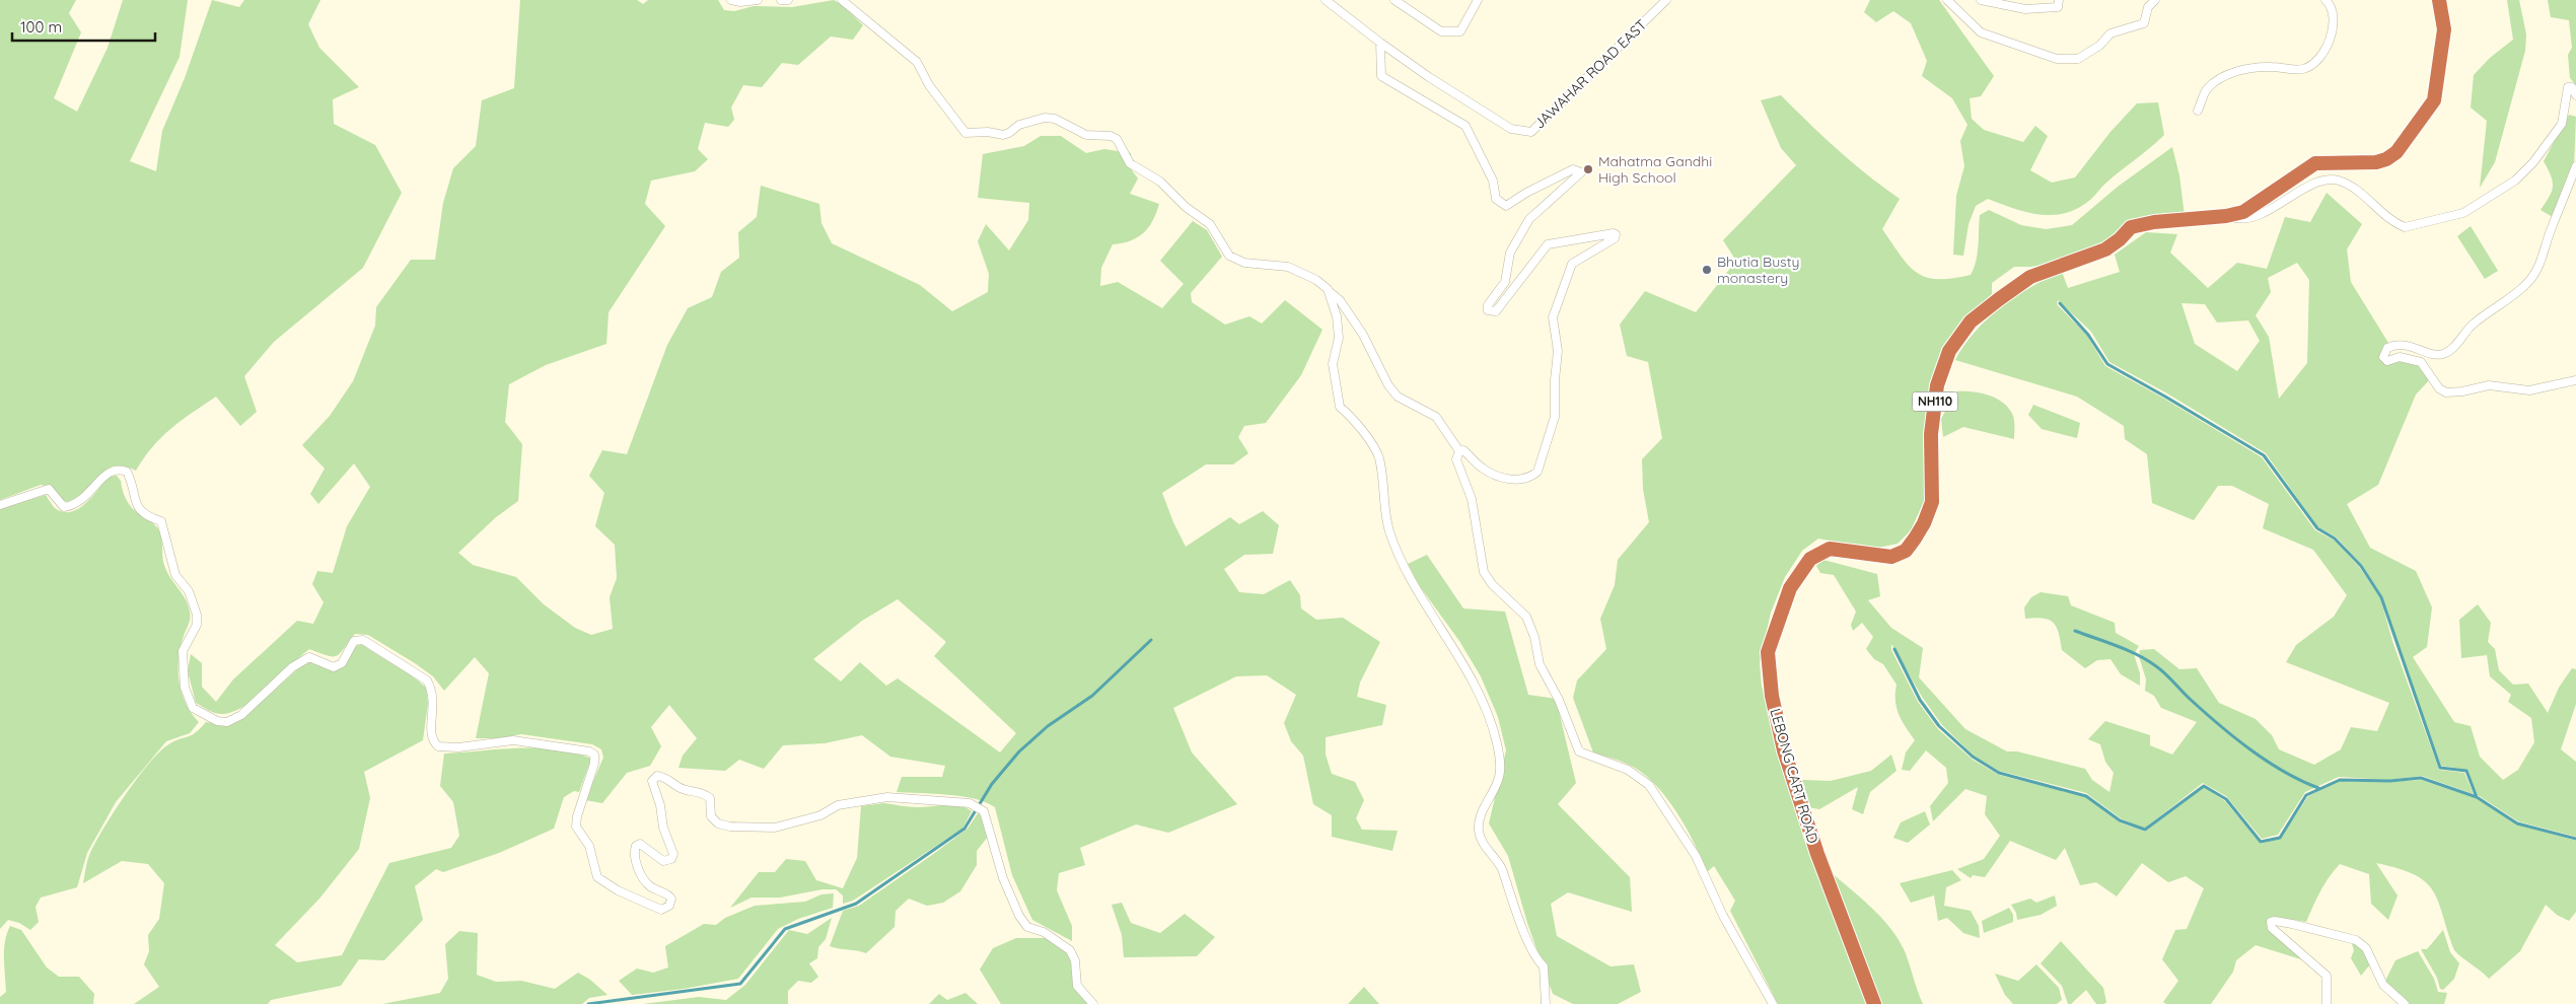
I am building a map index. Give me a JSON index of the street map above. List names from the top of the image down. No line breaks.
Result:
{"streets":{"highway":["NH110","LEBONG CART ROAD"],"street":["JAWAHAR ROAD EAST"]},"places":["Mahatma Gandhi High School","Bhutia Busty monastery"],"scale_bar":"100 m"}
